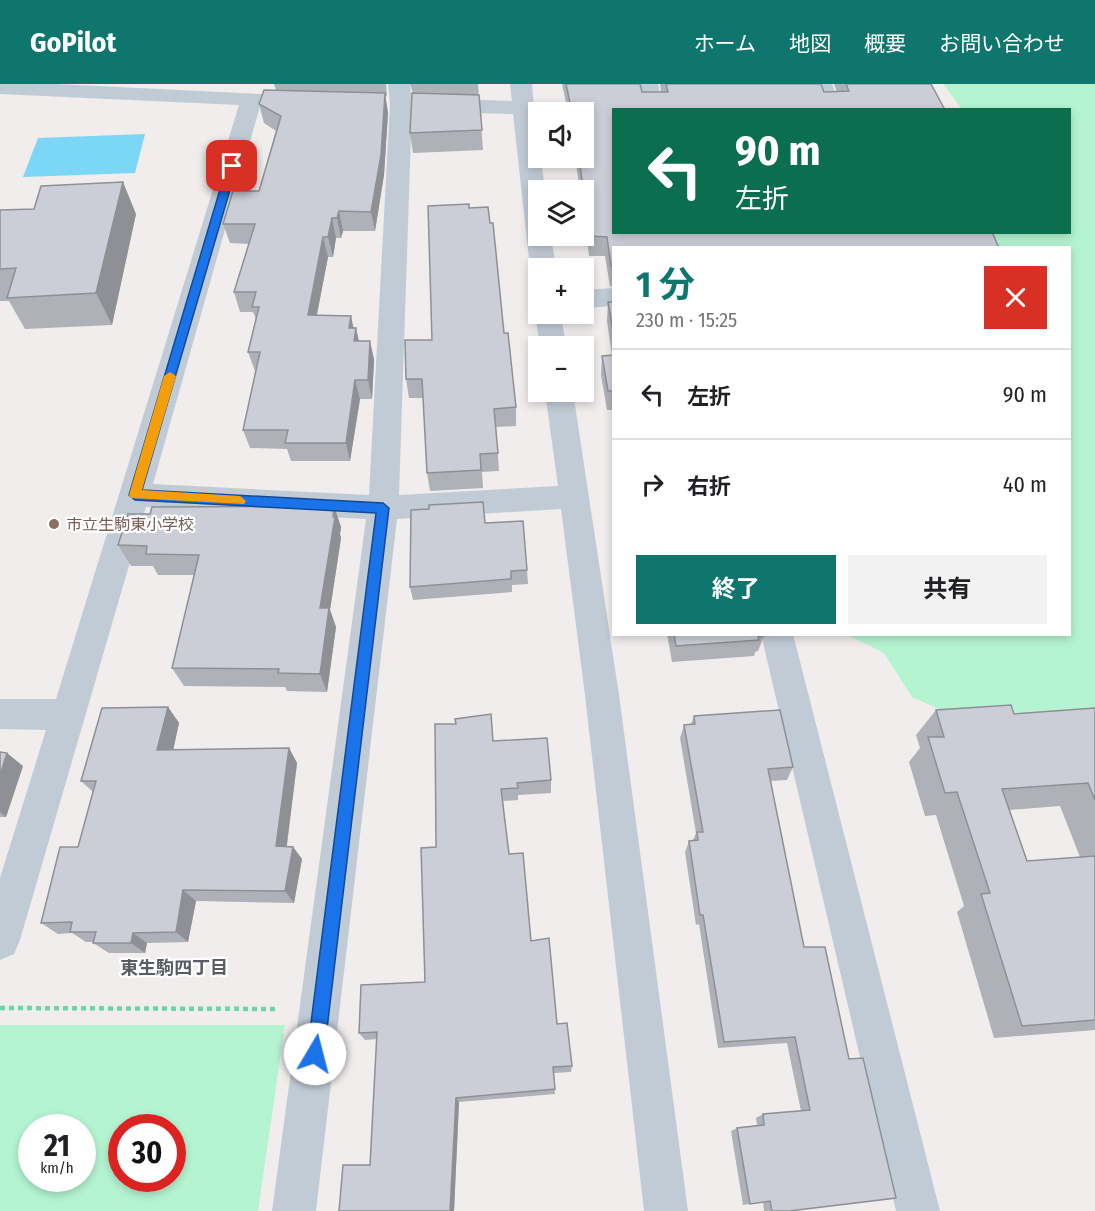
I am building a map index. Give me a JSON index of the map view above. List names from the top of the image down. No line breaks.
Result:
{"districts":["東生駒四丁目"],"places":["市立生駒東小学校"],"page":{"header":"GoPilot","nav":["ホーム","地図","概要","お問い合わせ"],"map_buttons":["+","−"],"turn":["90 m","左折"],"heading":["1 分","230 m · 15:25"],"list":[{"name":"左折","value":"90 m"},{"name":"右折","value":"40 m"}],"buttons":["終了","共有"],"speed":"21 km/h","limit":"30"}}
